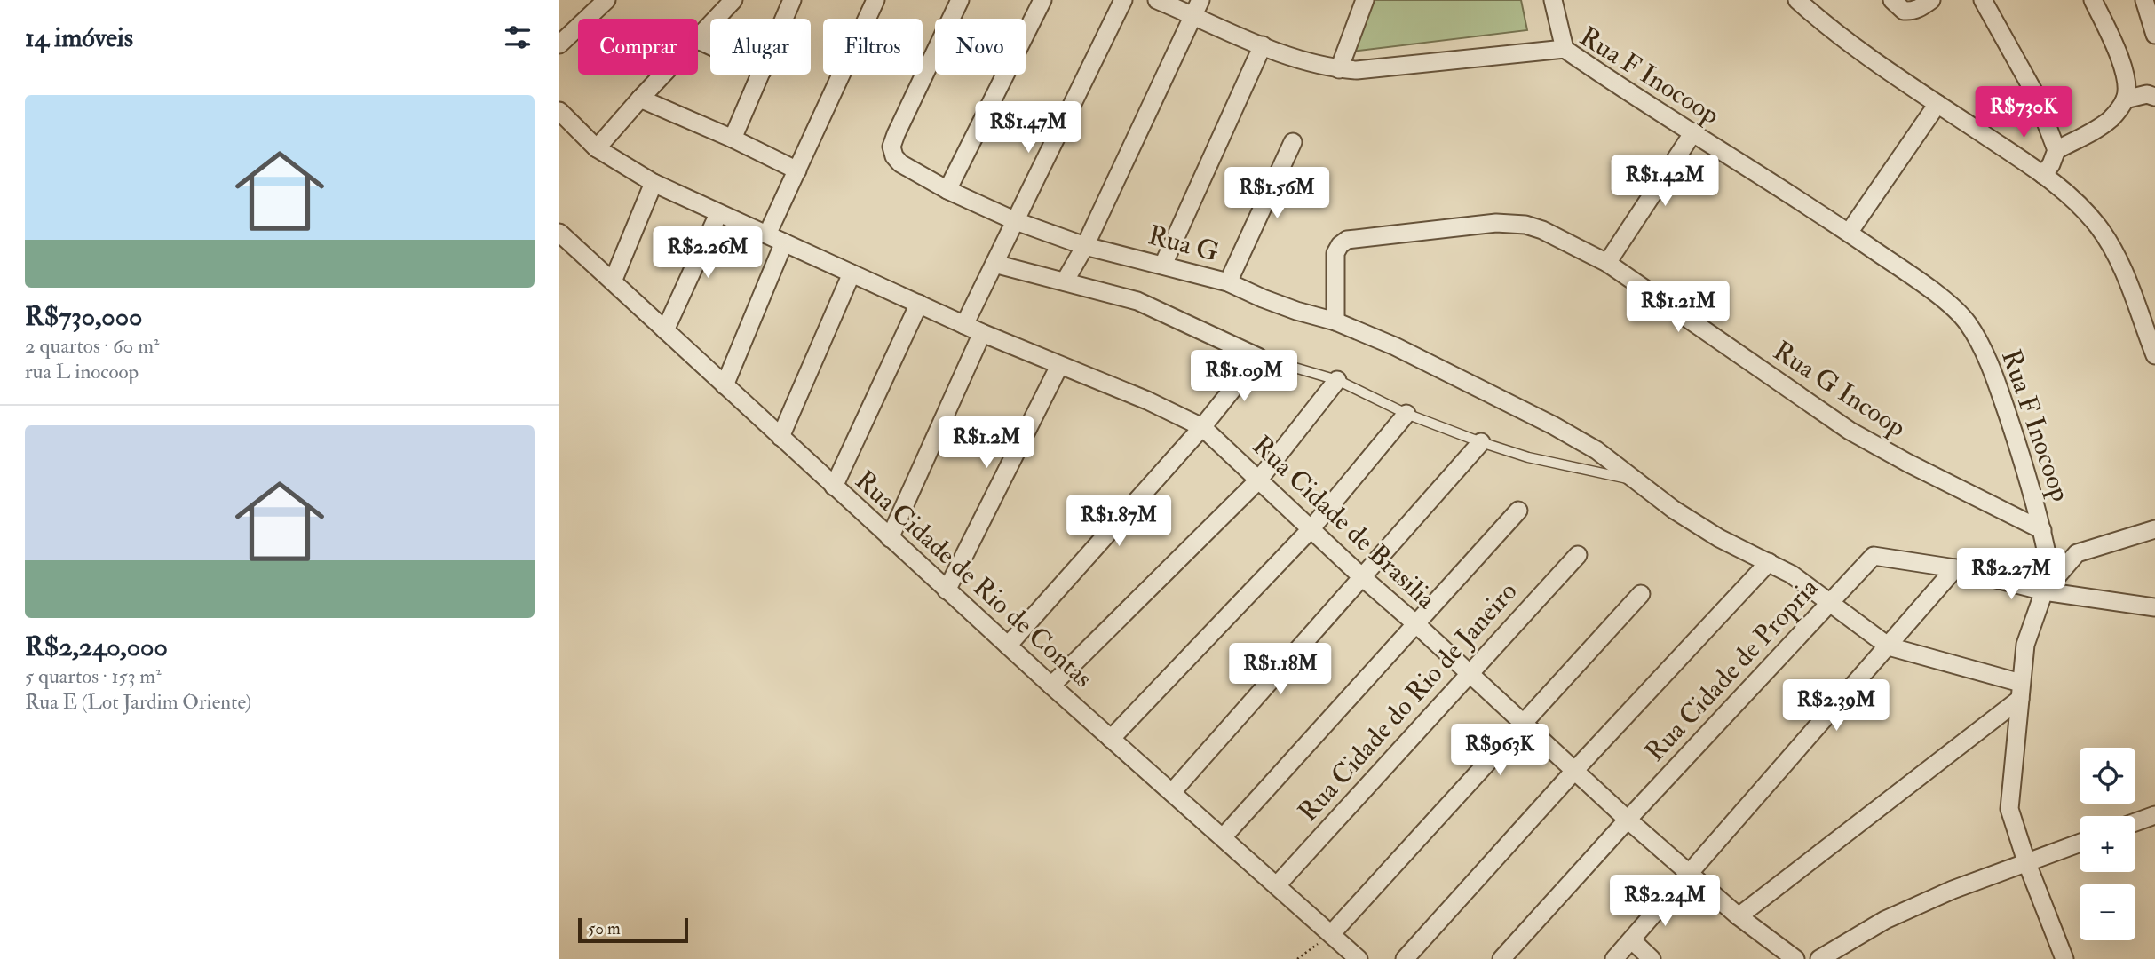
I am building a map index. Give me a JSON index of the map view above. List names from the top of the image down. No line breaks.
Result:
{"streets":{"street":["Rua F Inocoop","Rua G","Rua G Incoop","Rua Cidade de Brasilia","Rua Cidade de Rio de Contas","Rua Cidade de Propria","Rua Cidade do Rio de Janeiro"]},"crossings":[["Rua F Inocoop","Rua G Incoop"],["Rua G","Rua G Incoop"],["Rua G","Rua Cidade de Propria"],["Rua Cidade de Brasilia","Rua Cidade de Propria"],["Rua Cidade de Brasilia","Rua Cidade do Rio de Janeiro"],["Rua Cidade de Rio de Contas","Rua Cidade do Rio de Janeiro"]],"scale_bar":"50 m","page":{"heading":"14 imóveis","chip":["Comprar","Alugar","Filtros","Novo"],"list":[{"name":"R$730,000","note":"2 quartos · 60 m² · rua L inocoop"},{"name":"R$2,240,000","note":"5 quartos · 153 m² · Rua E (Lot Jardim Oriente)"}],"price":["R$730K","R$1.47M","R$1.42M","R$1.56M","R$2.26M","R$1.21M","R$1.09M","R$1.2M","R$1.87M","R$2.27M","R$1.18M","R$2.39M","R$963K","R$2.24M"],"map_buttons":["+","−"],"scale":"50 m"}}
